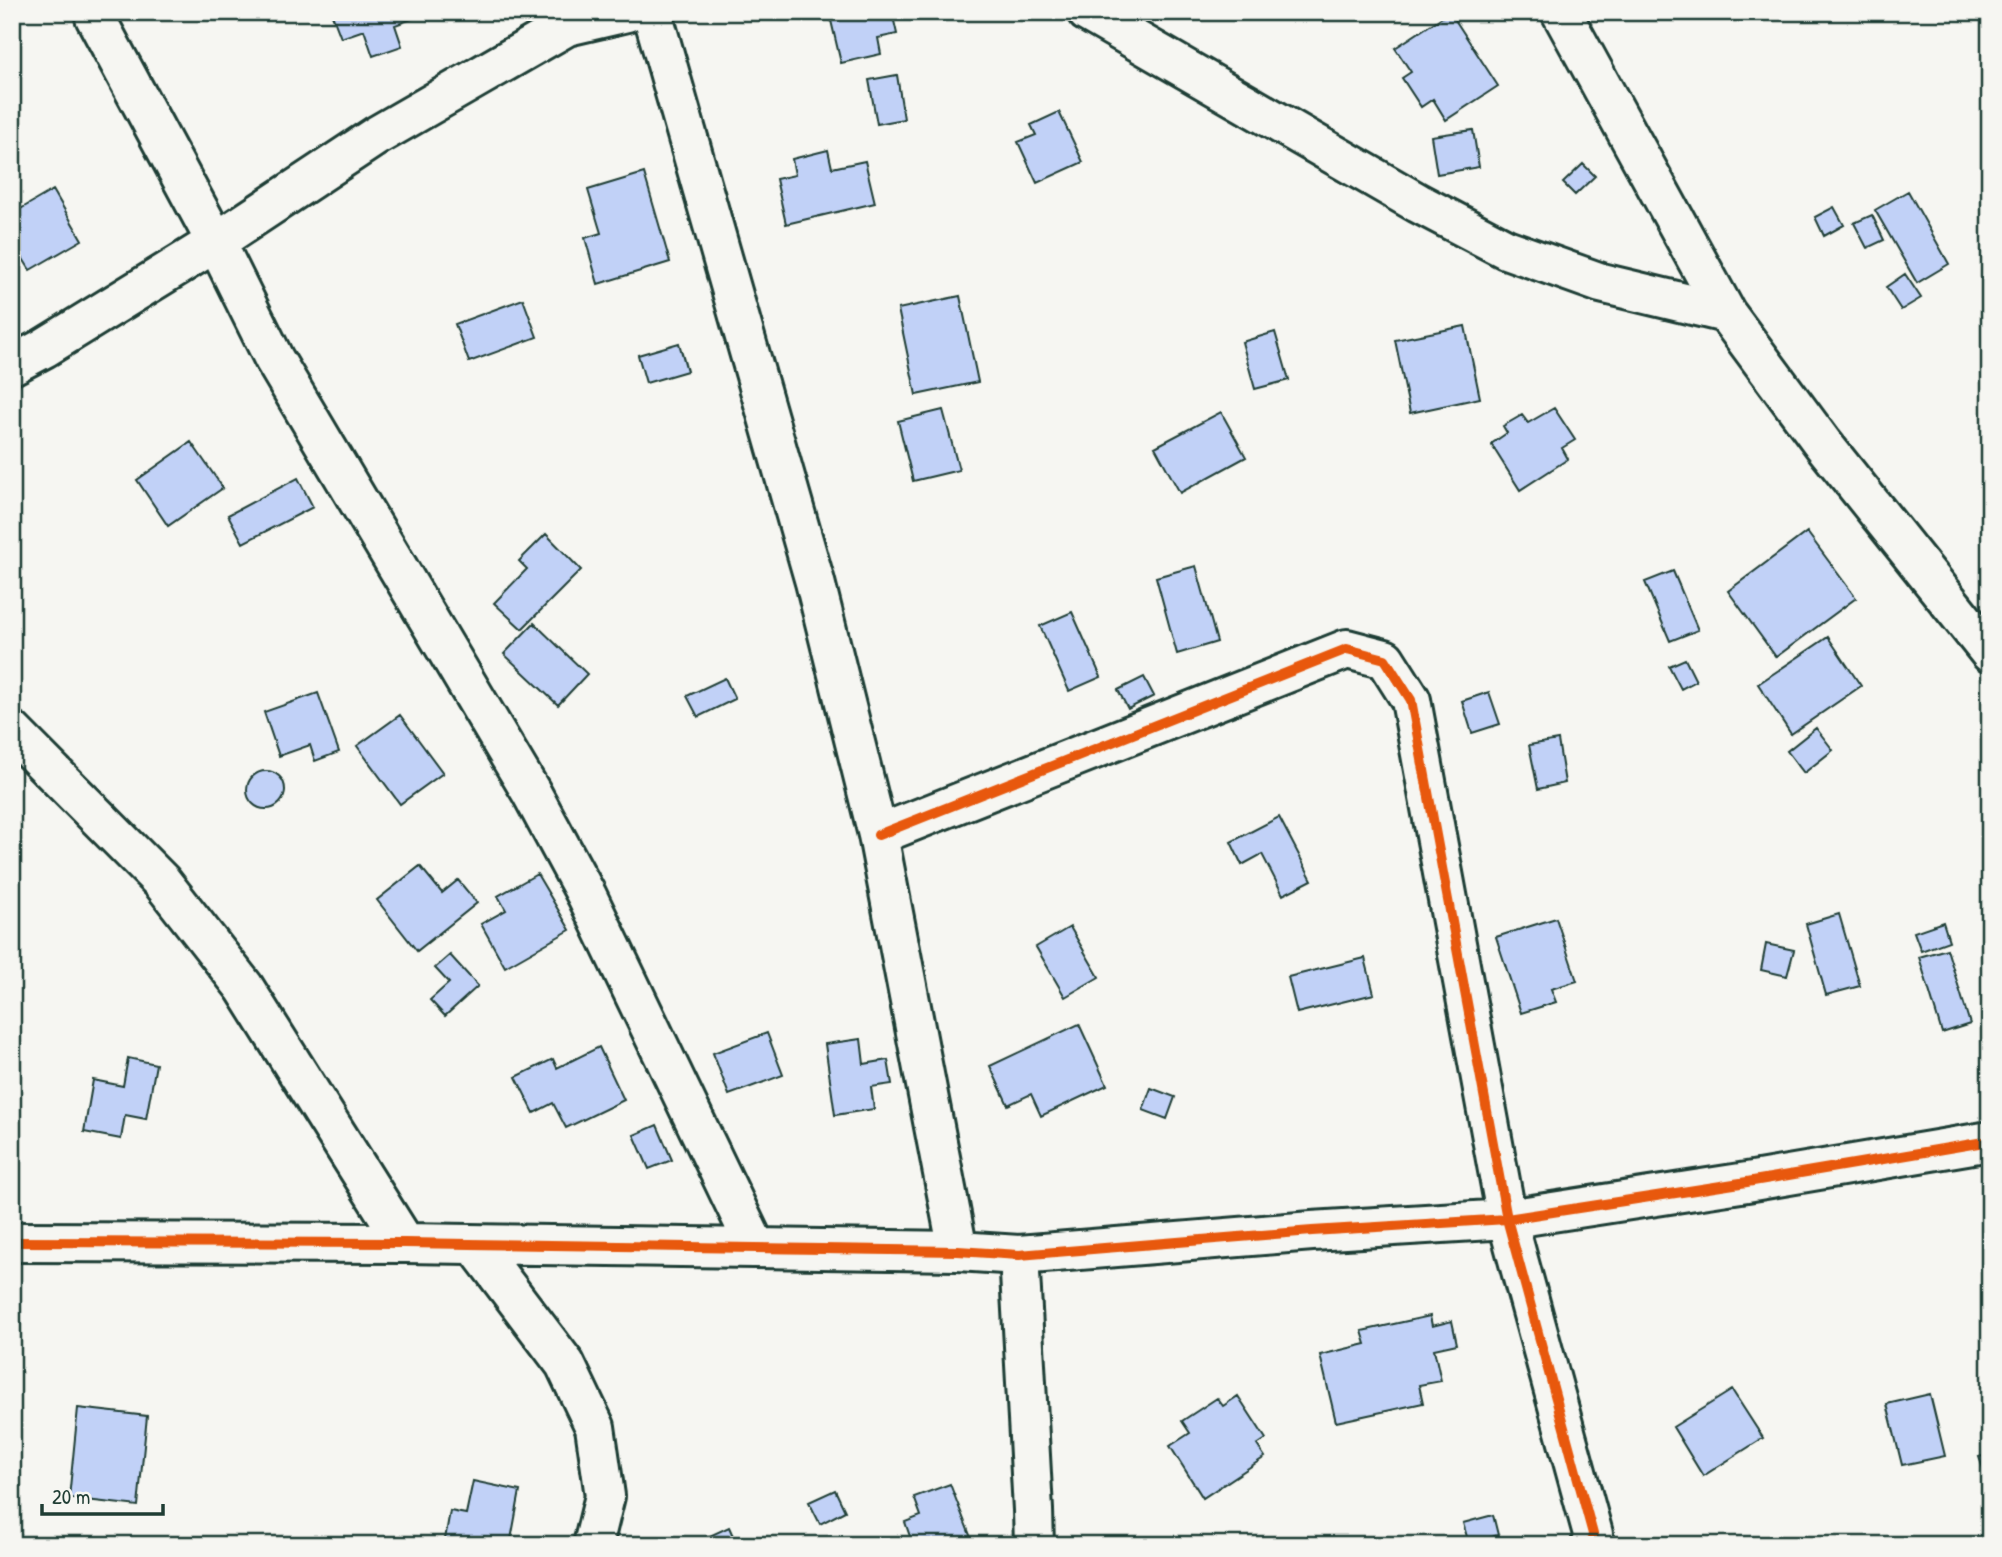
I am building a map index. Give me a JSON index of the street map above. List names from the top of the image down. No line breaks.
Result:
{"scale_bar":"20 m"}
